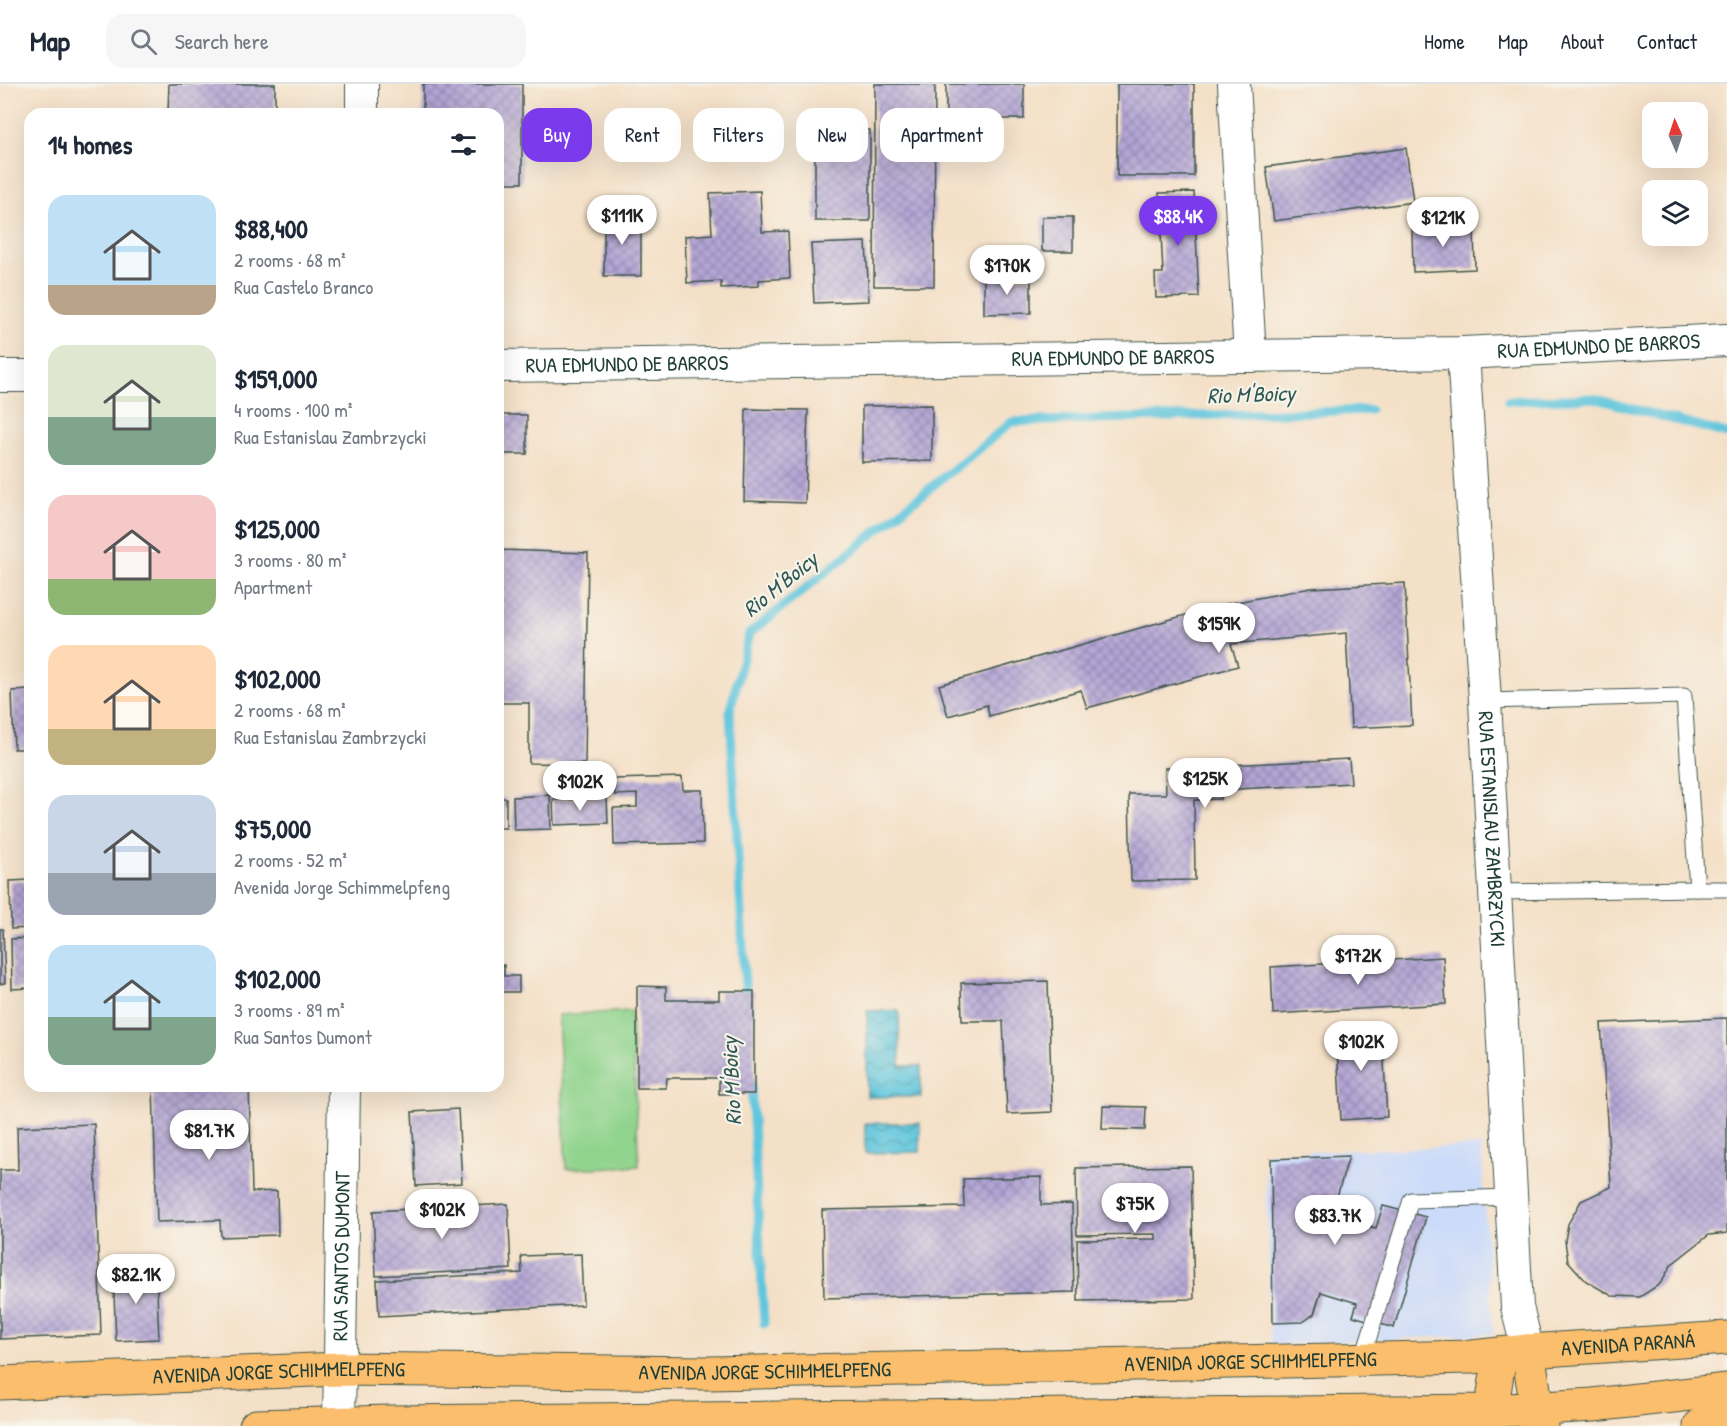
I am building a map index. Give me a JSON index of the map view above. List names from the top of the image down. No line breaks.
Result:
{"streets":{"main road":["AVENIDA PARANÁ","AVENIDA JORGE SCHIMMELPFENG"],"street":["RUA EDMUNDO DE BARROS","RUA ESTANISLAU ZAMBRZYCKI","RUA SANTOS DUMONT"]},"crossings":[["RUA EDMUNDO DE BARROS","RUA ESTANISLAU ZAMBRZYCKI"],["RUA ESTANISLAU ZAMBRZYCKI","AVENIDA PARANÁ"],["RUA ESTANISLAU ZAMBRZYCKI","AVENIDA JORGE SCHIMMELPFENG"],["RUA SANTOS DUMONT","AVENIDA JORGE SCHIMMELPFENG"],["AVENIDA PARANÁ","AVENIDA JORGE SCHIMMELPFENG"]],"water":["Rio M'Boicy"],"north":"top","page":{"header":"Map","search":"Search here","nav":["Home","Map","About","Contact"],"chip":["Buy","Rent","Filters","New","Apartment"],"heading":"14 homes","list":[{"name":"$88,400","note":"2 rooms · 68 m² · Rua Castelo Branco"},{"name":"$159,000","note":"4 rooms · 100 m² · Rua Estanislau Zambrzycki"},{"name":"$125,000","note":"3 rooms · 80 m² · Apartment"},{"name":"$102,000","note":"2 rooms · 68 m² · Rua Estanislau Zambrzycki"},{"name":"$75,000","note":"2 rooms · 52 m² · Avenida Jorge Schimmelpfeng"},{"name":"$102,000","note":"3 rooms · 89 m² · Rua Santos Dumont"}],"price":["$111K","$88.4K","$121K","$170K","$159K","$125K","$102K","$172K","$102K","$81.7K","$75K","$102K","$83.7K","$82.1K"]}}
